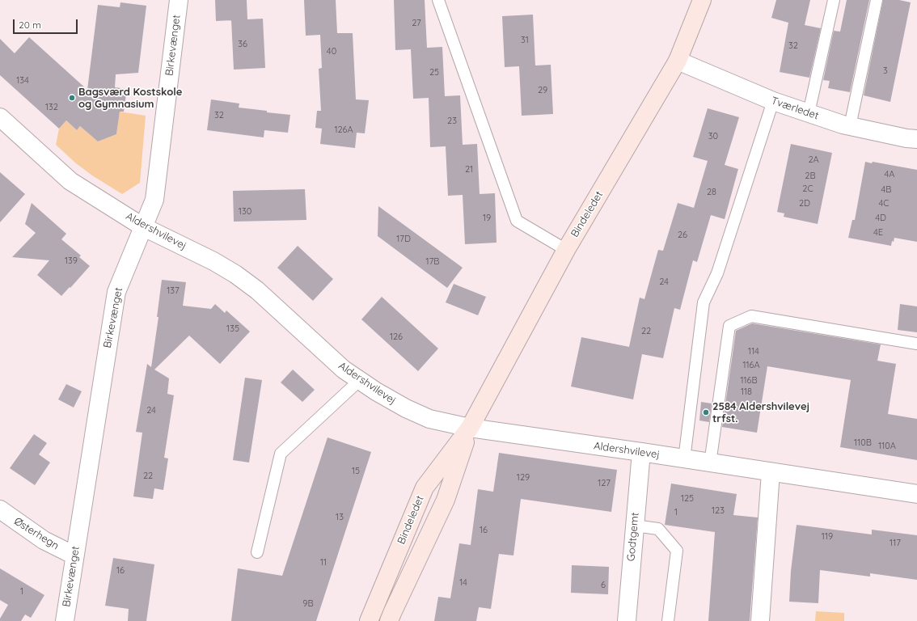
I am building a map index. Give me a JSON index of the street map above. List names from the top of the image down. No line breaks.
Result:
{"streets":{"street":["Birkevænget","Tværledet","Bindeledet","Aldershvilevej","Østerhegn","Godtgemt"]},"crossings":[["Birkevænget","Aldershvilevej"],["Birkevænget","Østerhegn"],["Tværledet","Bindeledet"],["Bindeledet","Aldershvilevej"],["Aldershvilevej","Godtgemt"]],"places":["Bagsværd Kostskole og Gymnasium","2584 Aldershvilevej trfst."],"house_numbers":["27","31","36","32","40","3","25","134","29","132","32","23","126A","30","2A","21","4A","2B","2C","4B","28","2D","4C","130","19","4D","4E","26","17D","139","17B","24","137","135","22","126","114","116A","116B","118","24","110B","110A","15","22","129","127","125","123","1","13","16","119","117","11","16","14","6","1","9B"],"scale_bar":"20 m"}
